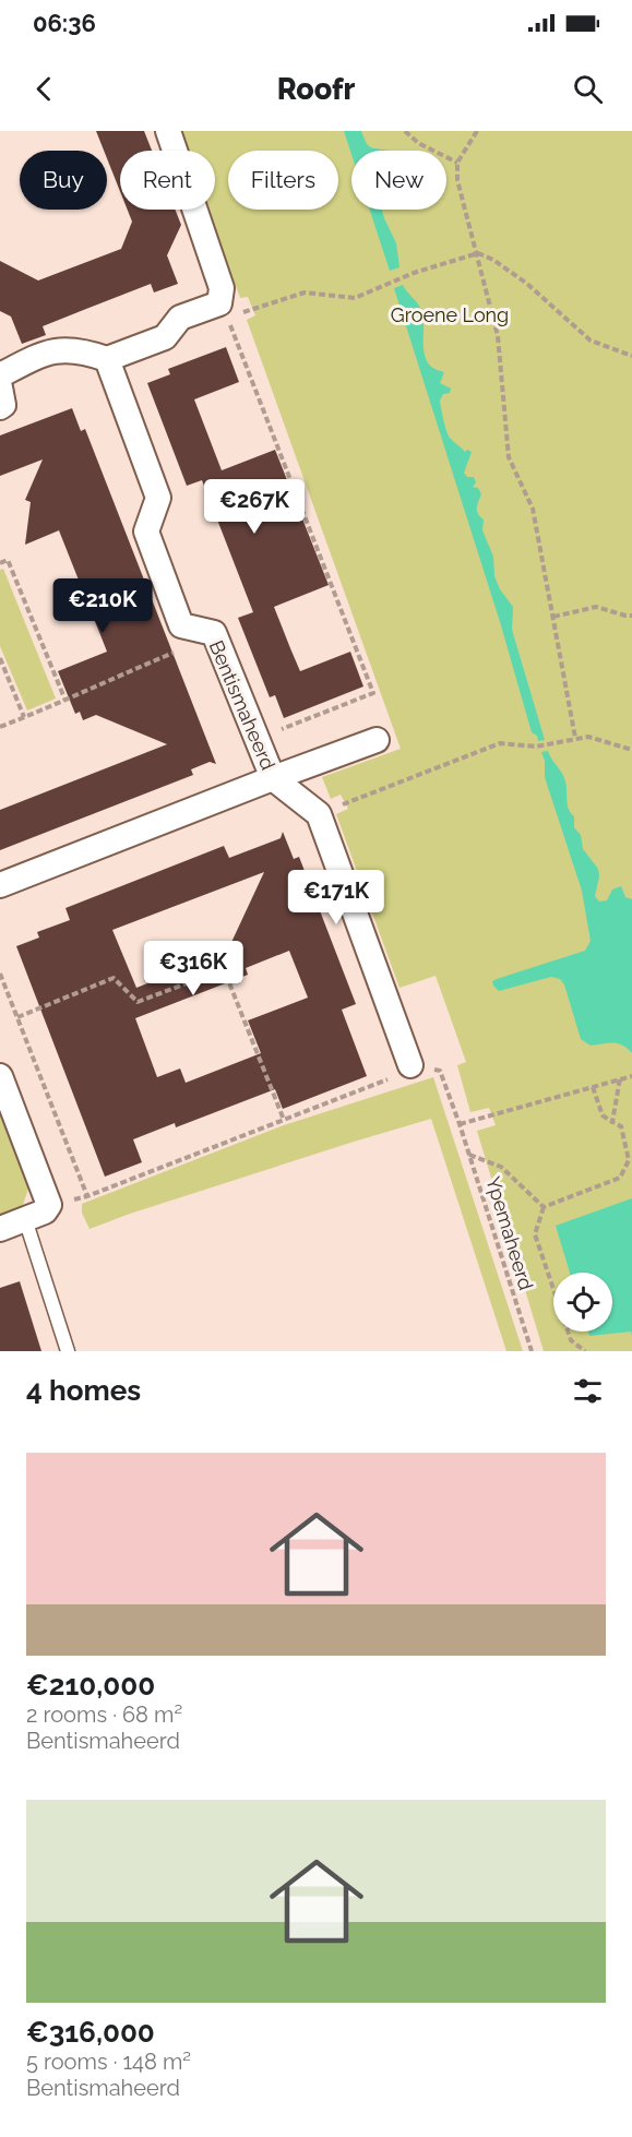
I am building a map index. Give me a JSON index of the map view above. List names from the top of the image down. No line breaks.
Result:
{"streets":{"street":["Bentismaheerd"],"path":["Ypemaheerd"]},"parks":["Groene Long"],"page":{"status":"06:36","header":"Roofr","chip":["Buy","Rent","Filters","New"],"price":["€267K","€210K","€171K","€316K"],"heading":"4 homes","list":[{"name":"€210,000","note":"2 rooms · 68 m² · Bentismaheerd"},{"name":"€316,000","note":"5 rooms · 148 m² · Bentismaheerd"}]}}
